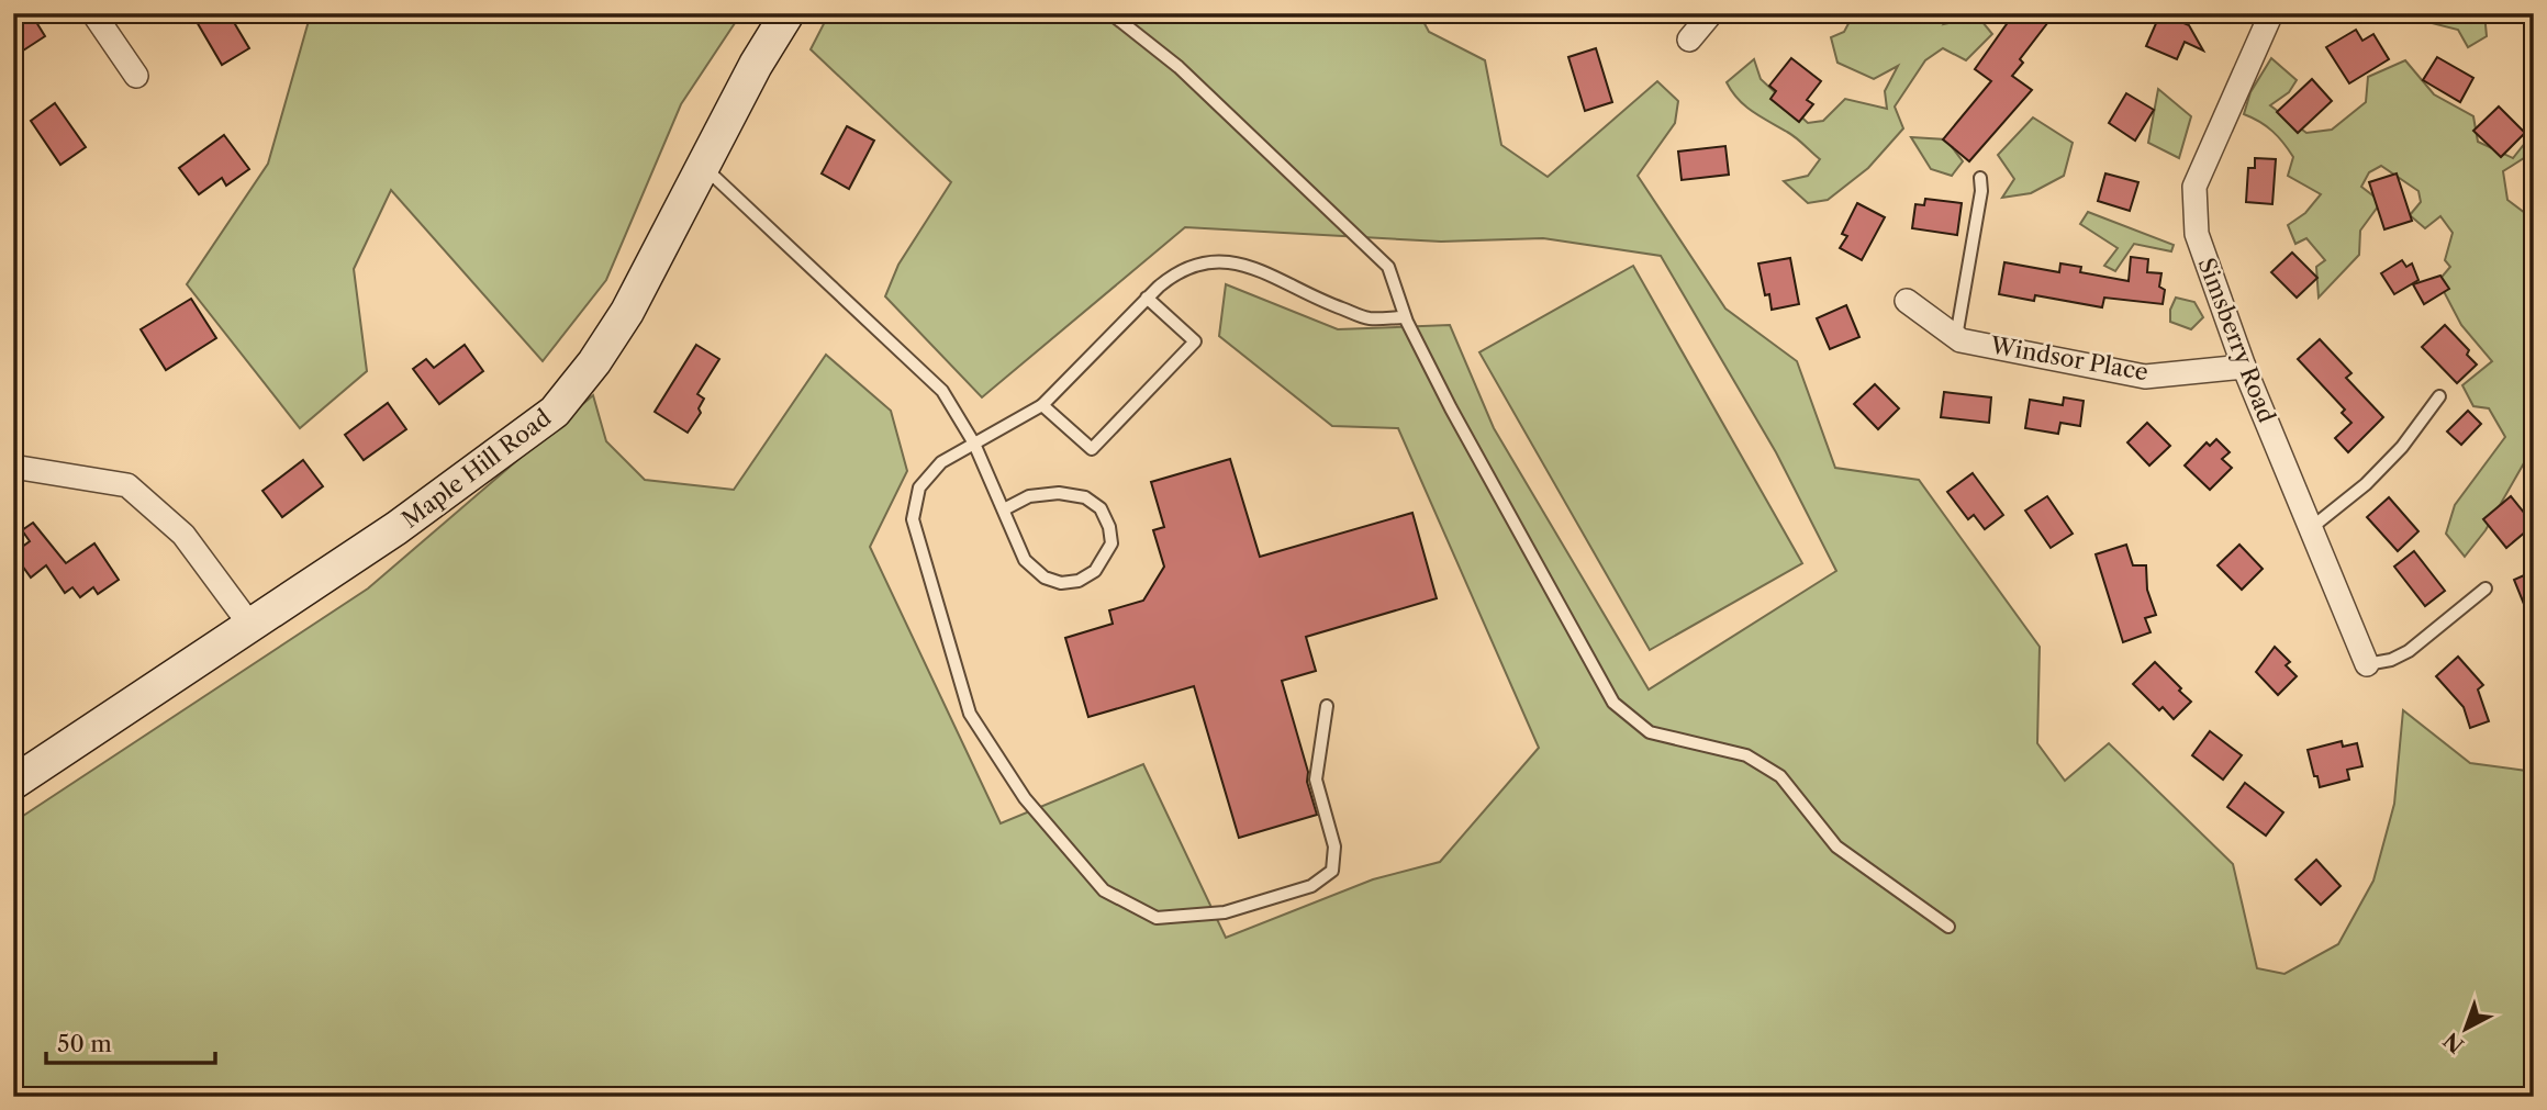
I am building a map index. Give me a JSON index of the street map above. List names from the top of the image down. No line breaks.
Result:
{"streets":{"street":["Simsberry Road","Windsor Place","Maple Hill Road"]},"crossings":[["Simsberry Road","Windsor Place"]],"scale_bar":"50 m","north":"bottom left"}
